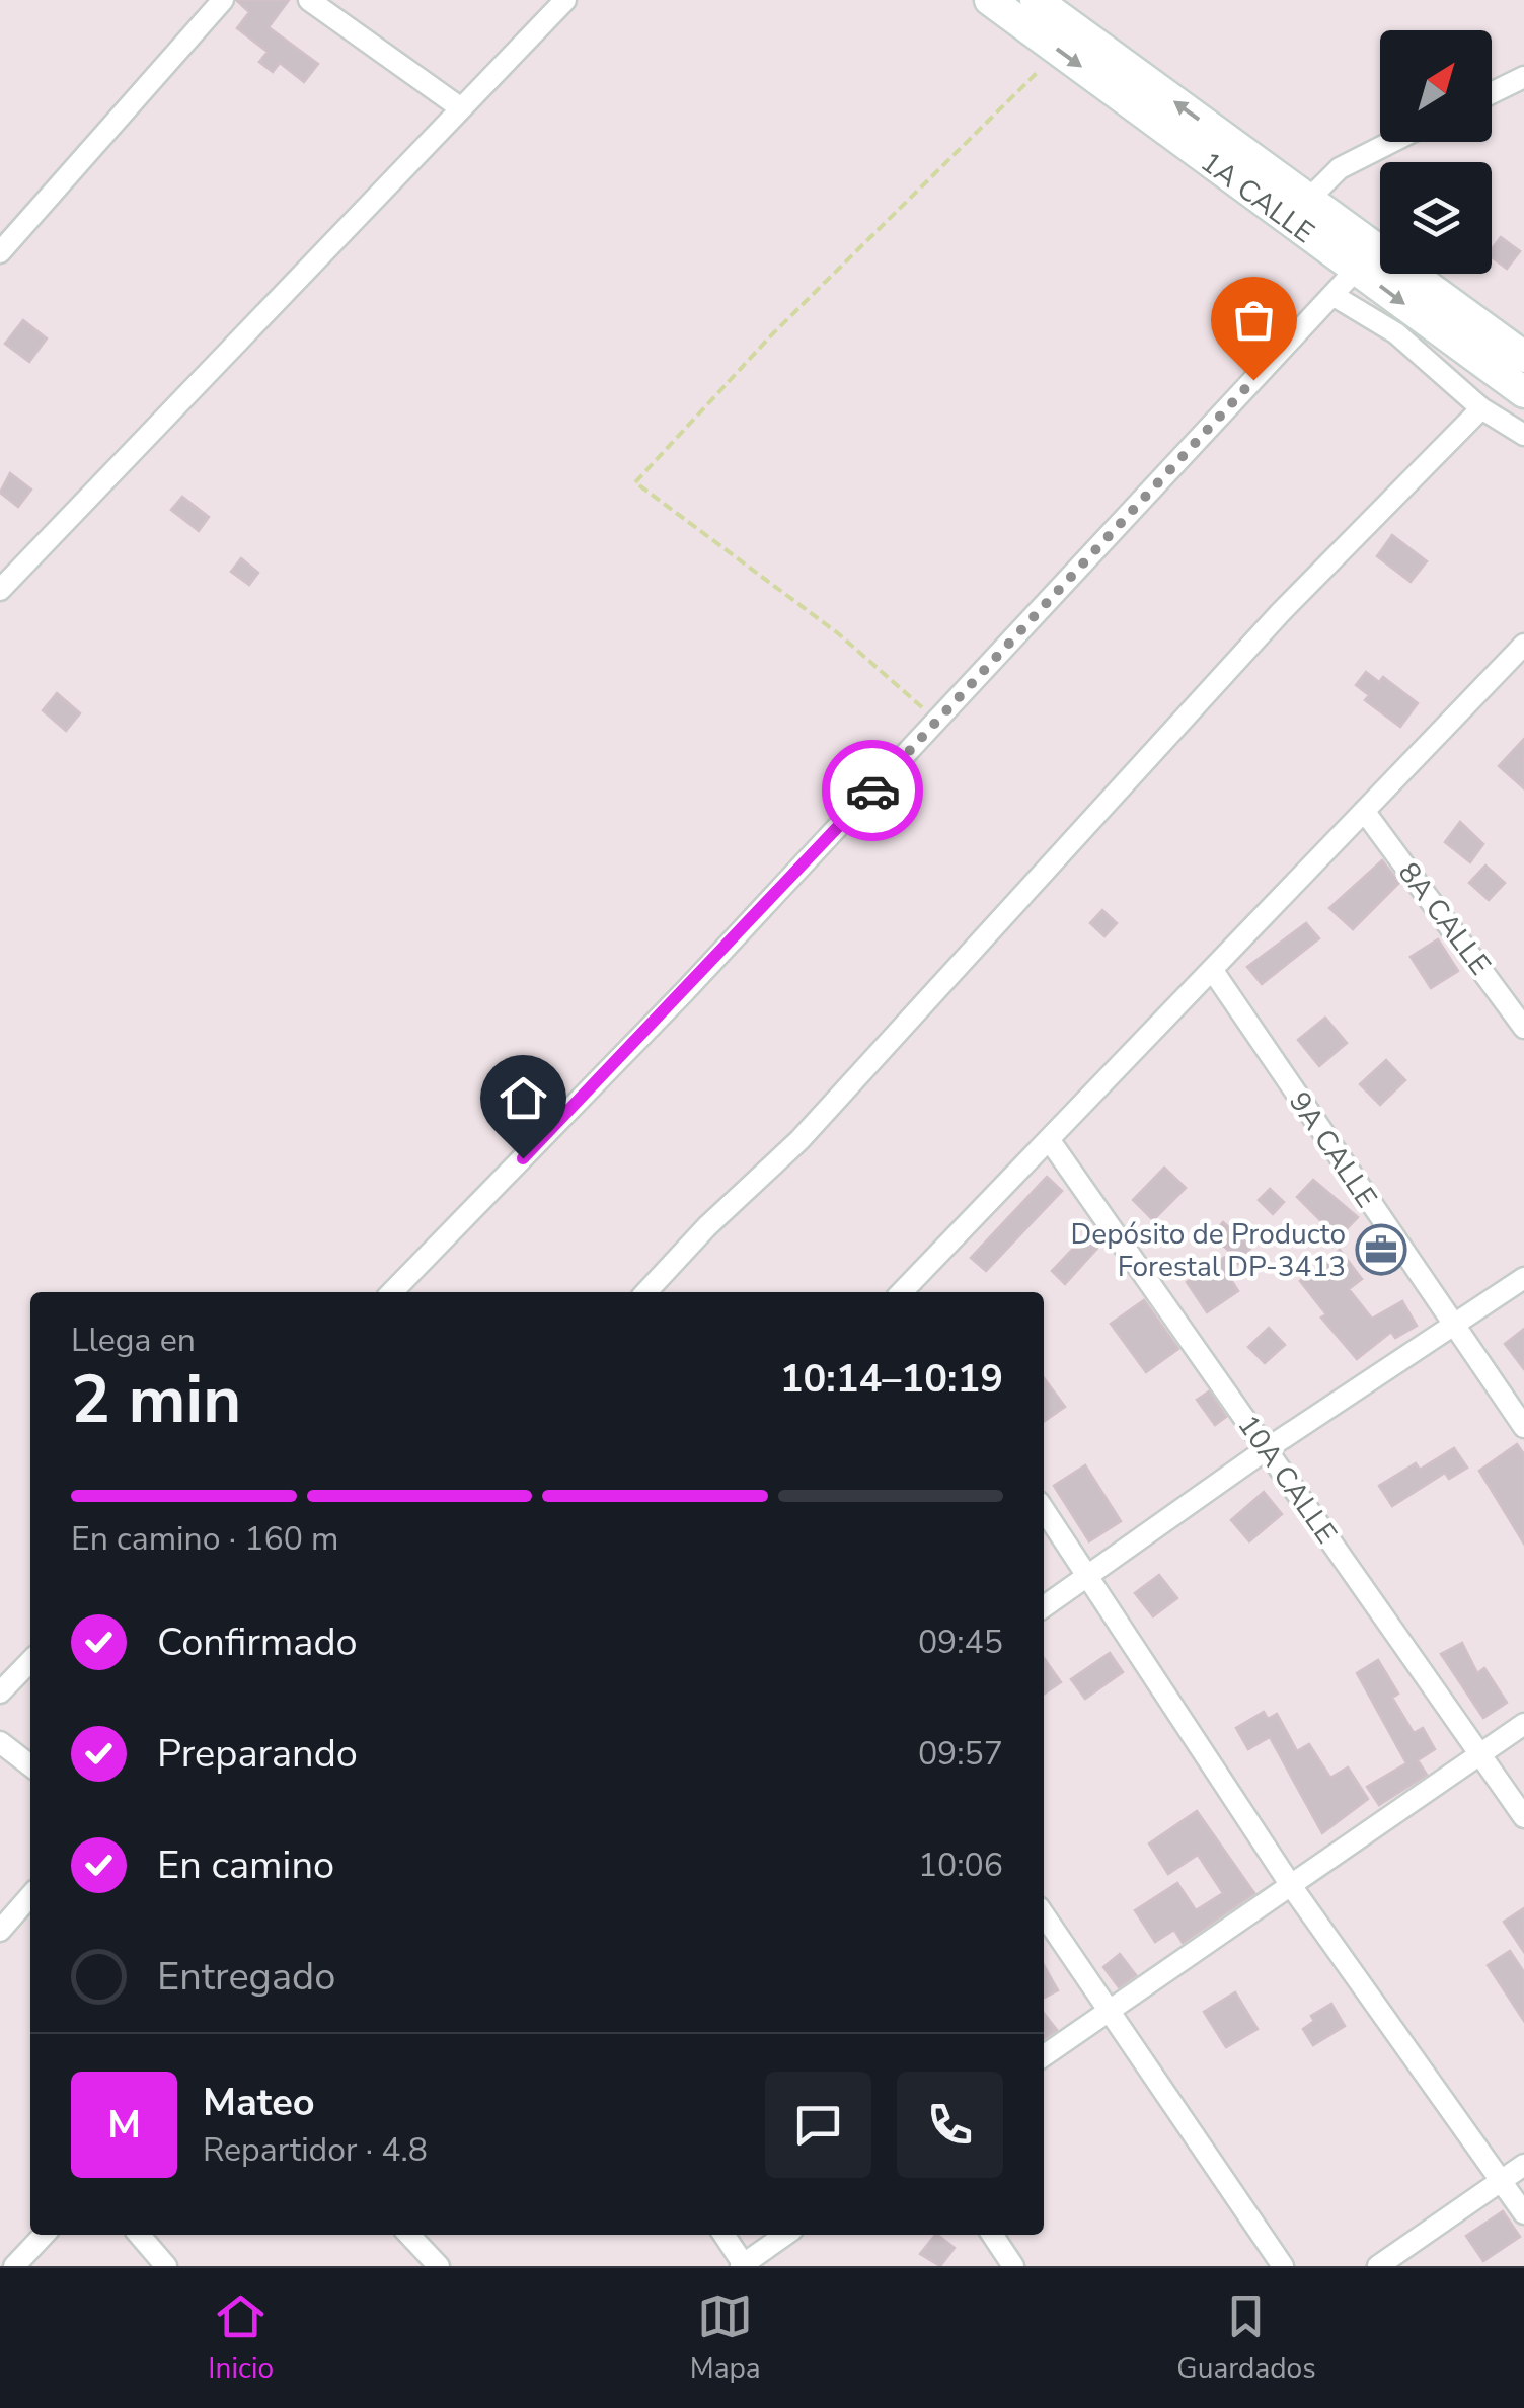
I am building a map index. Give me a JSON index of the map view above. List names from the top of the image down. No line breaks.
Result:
{"streets":{"main road":["1A CALLE"],"street":["8A CALLE","9A CALLE","10A CALLE"]},"places":{"office":["Depósito de Producto Forestal DP-3413"]},"north":"top right","page":{"heading":["2 min","Llega en","10:14–10:19"],"panel":["Mateo","Repartidor · 4.8"],"bar":"En camino · 160 m","list":[["Confirmado","09:45"],["Preparando","09:57"],["En camino","10:06"],"Entregado"],"round":"M","tabs":["Inicio","Mapa","Guardados"]}}
